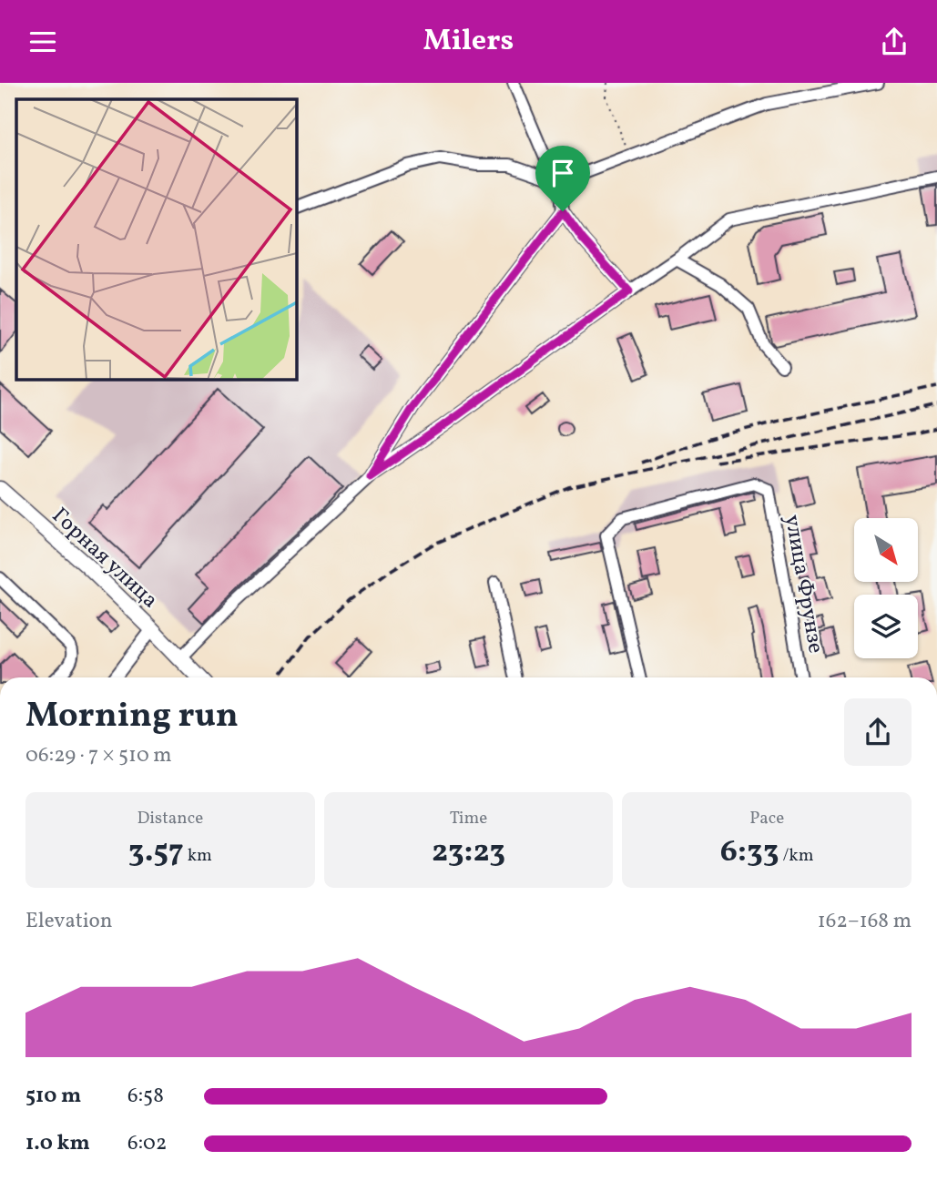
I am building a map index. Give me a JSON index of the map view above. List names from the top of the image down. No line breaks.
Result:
{"streets":{"main road":["Горная улица"],"street":["улица Фрунзе"]},"north":"bottom right","page":{"header":"Milers","heading":["Morning run","06:29 · 7 × 510 m"],"stats":[["Distance","3.57 km"],["Time","23:23"],["Pace","6:33 /km"]],"chart":["Elevation","162–168 m"],"list":[{"name":"510 m","note":"6:58"},{"name":"1.0 km","note":"6:02"}]}}
